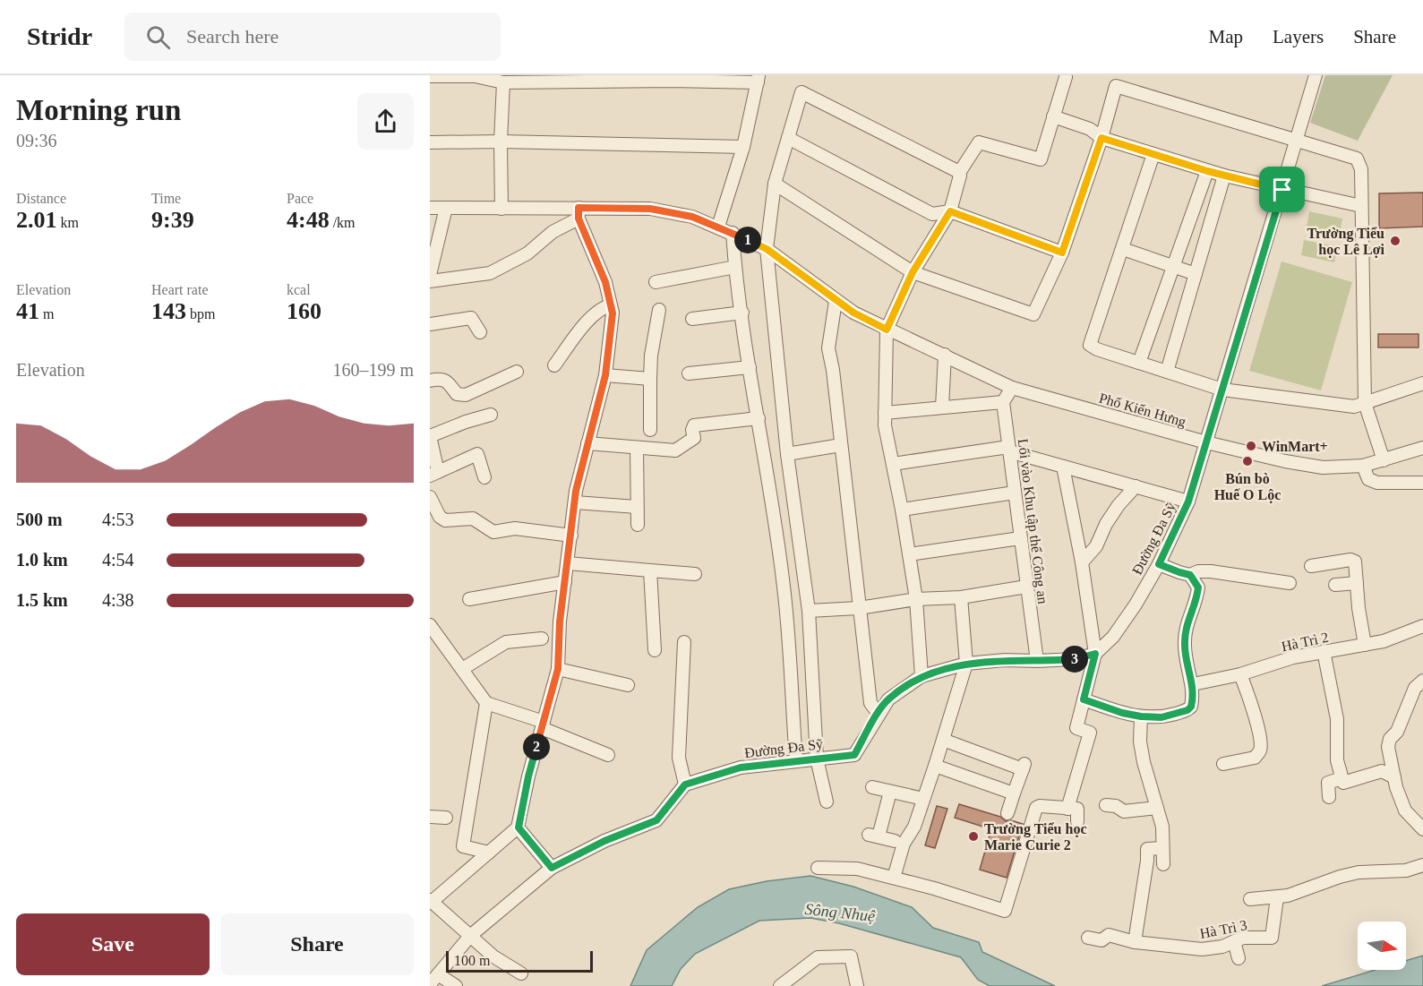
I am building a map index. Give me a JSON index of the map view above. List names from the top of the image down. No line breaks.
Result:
{"streets":{"street":["Phố Kiến Hưng","Lối vào Khu tập thể Công an","Đường Đa Sỹ","Hà Trì 2","Hà Trì 3"]},"crossings":[["Phố Kiến Hưng","Đường Đa Sỹ"],["Lối vào Khu tập thể Công an","Đường Đa Sỹ"]],"water":["Sông Nhuệ"],"places":["Trường Tiểu học Lê Lợi","WinMart+","Bún bò Huế O Lộc","Trường Tiểu học Marie Curie 2"],"scale_bar":"100 m","north":"right","page":{"header":"Stridr","search":"Search here","nav":["Map","Layers","Share"],"heading":["Morning run","09:36"],"stats":[["Distance","2.01 km"],["Time","9:39"],["Pace","4:48 /km"],["Elevation","41 m"],["Heart rate","143 bpm"],["kcal","160"]],"pins":["1","3","2"],"chart":["Elevation","160–199 m"],"list":[{"name":"500 m","note":"4:53"},{"name":"1.0 km","note":"4:54"},{"name":"1.5 km","note":"4:38"}],"buttons":["Save","Share"],"scale":"100 m"}}
